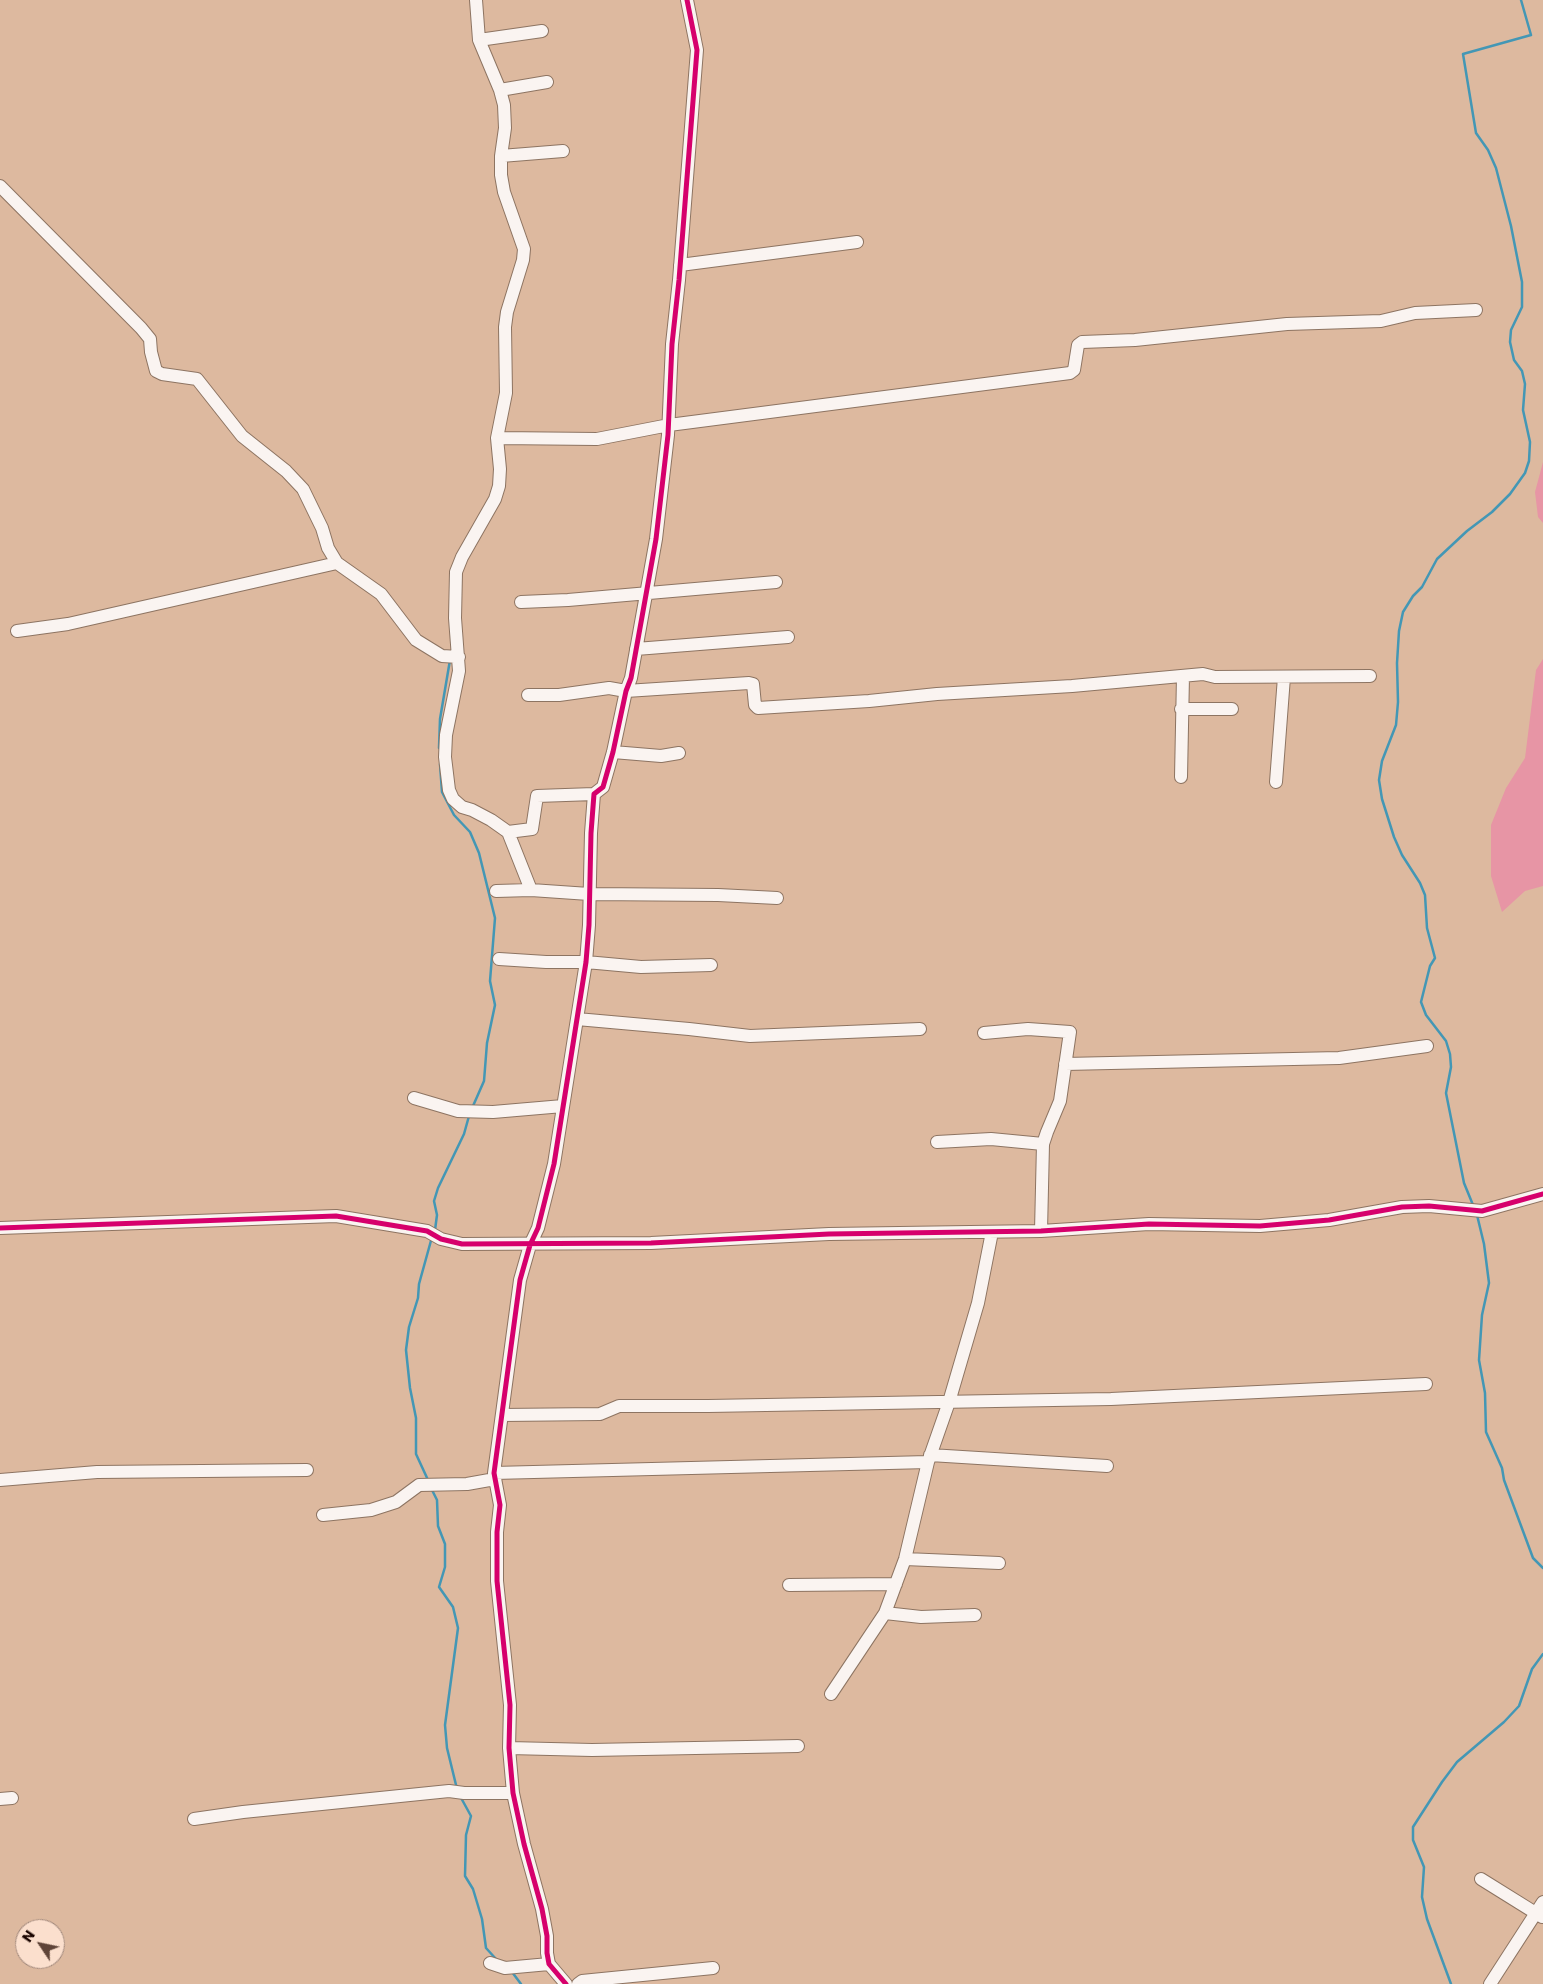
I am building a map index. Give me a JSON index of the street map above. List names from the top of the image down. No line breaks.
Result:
{"north":"top left"}
